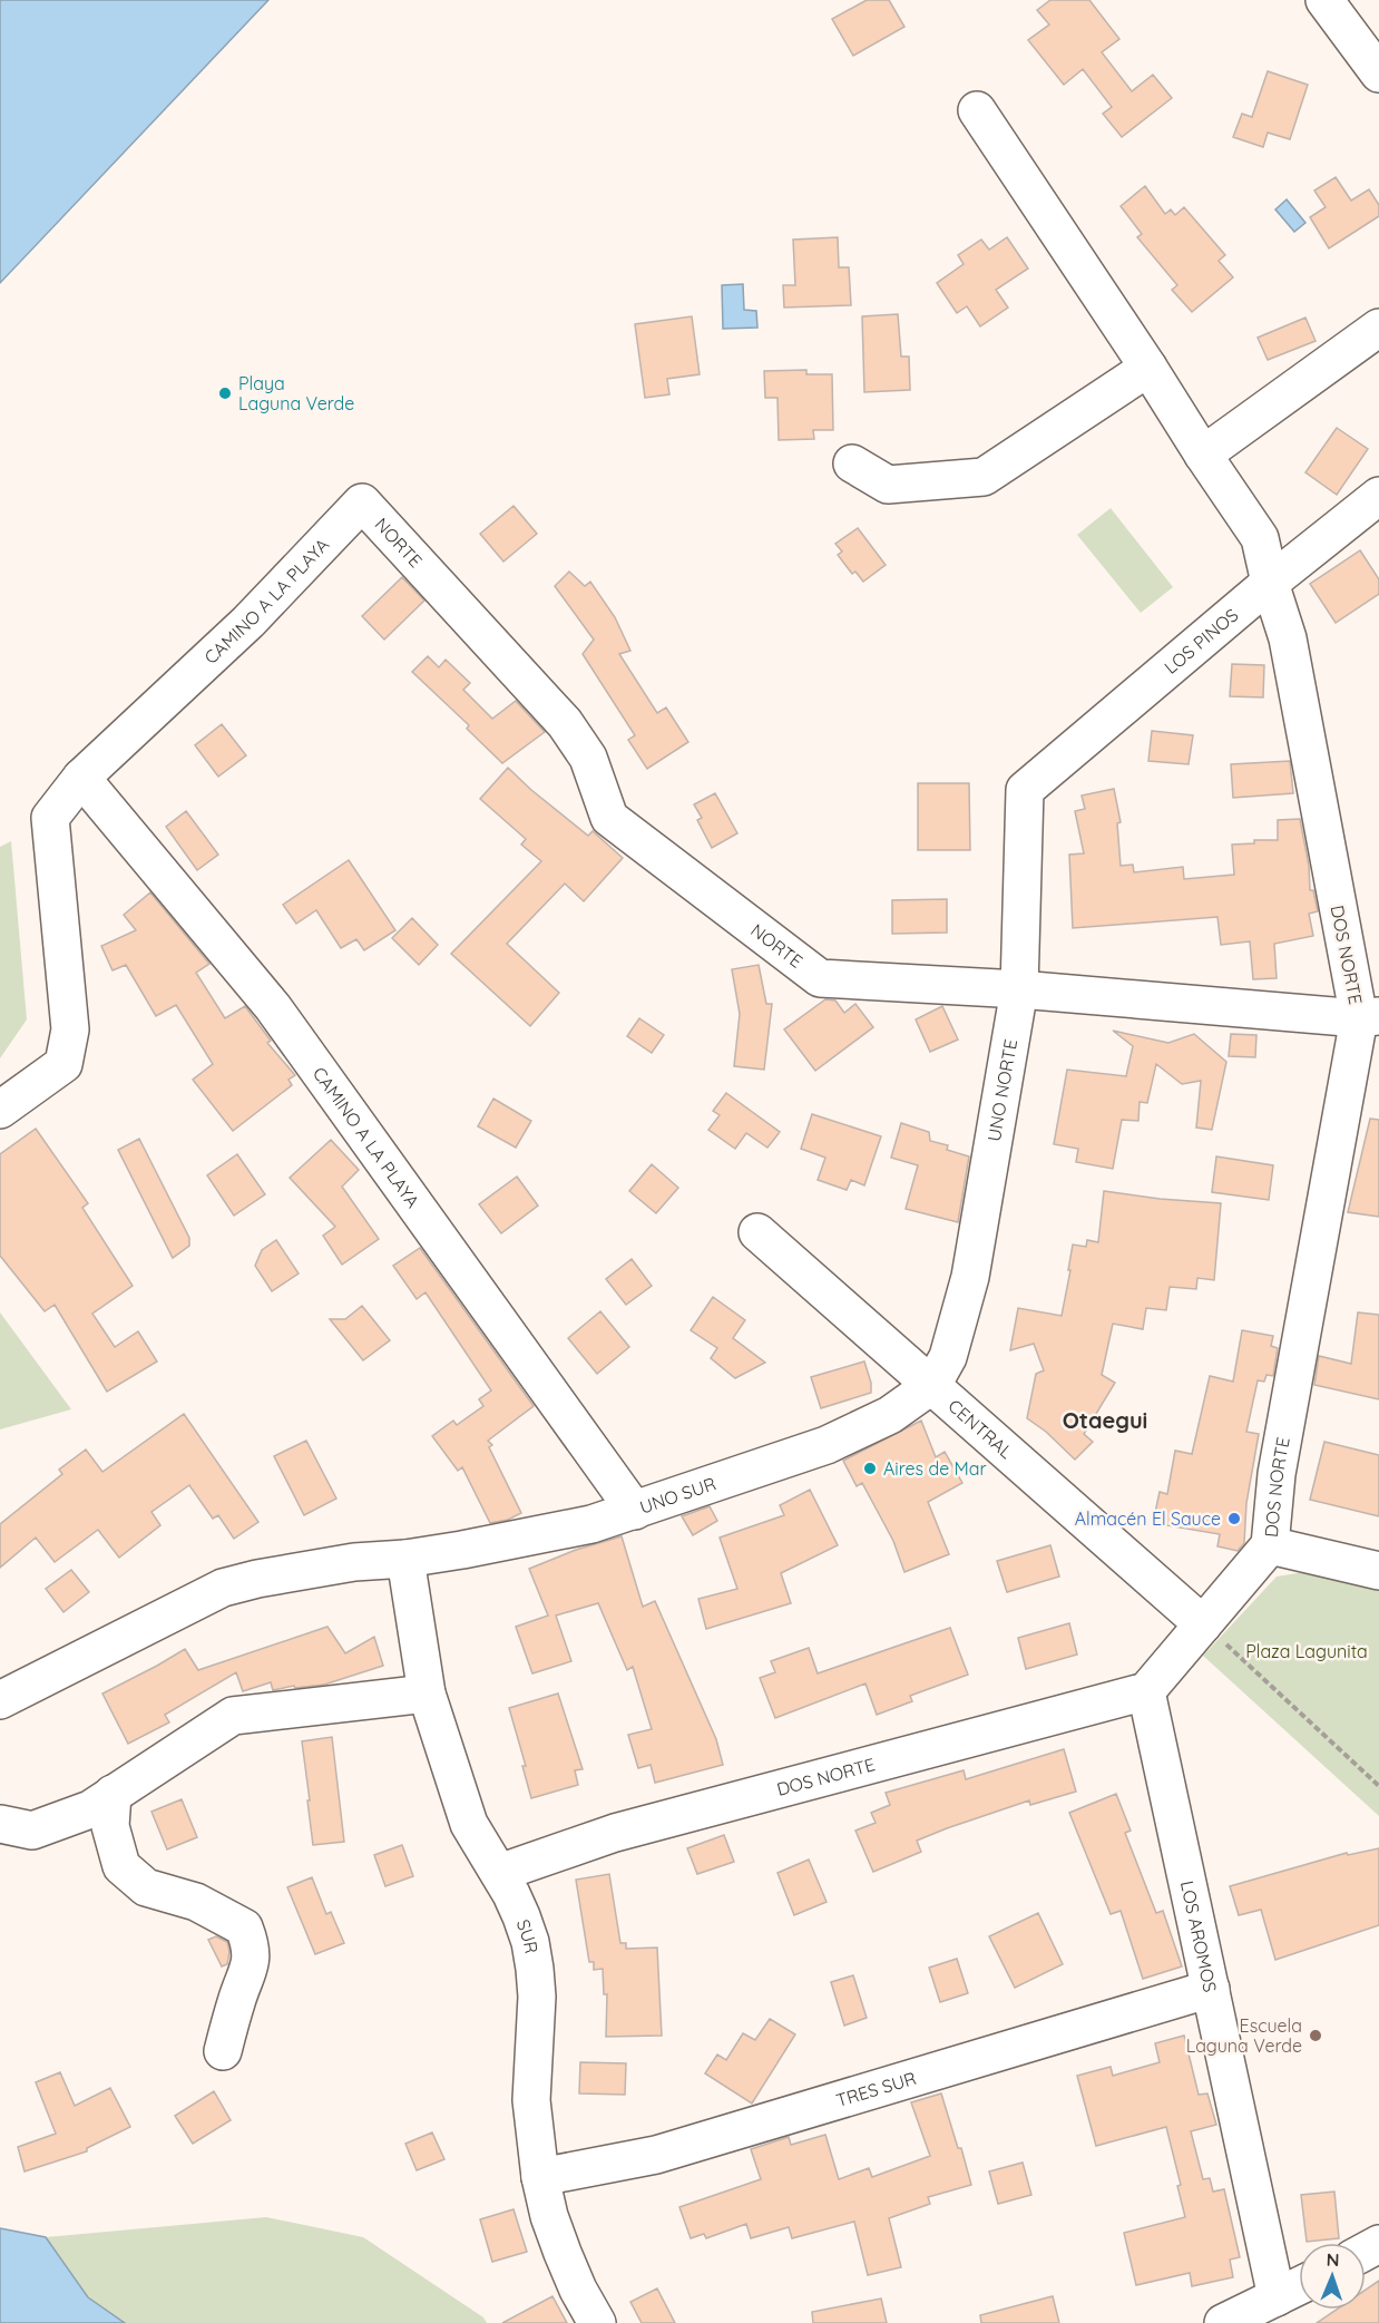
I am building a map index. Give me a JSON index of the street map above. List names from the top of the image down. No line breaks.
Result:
{"streets":{"street":["NORTE","CAMINO A LA PLAYA","LOS PINOS","DOS NORTE","UNO NORTE","CENTRAL","UNO SUR","LOS AROMOS","SUR","TRES SUR"]},"crossings":[["NORTE","CAMINO A LA PLAYA"],["NORTE","DOS NORTE"],["NORTE","UNO NORTE"],["CAMINO A LA PLAYA","UNO SUR"],["LOS PINOS","DOS NORTE"],["LOS PINOS","UNO NORTE"],["DOS NORTE","CENTRAL"],["DOS NORTE","LOS AROMOS"],["DOS NORTE","SUR"],["UNO NORTE","CENTRAL"],["UNO NORTE","UNO SUR"],["CENTRAL","UNO SUR"],["UNO SUR","SUR"],["LOS AROMOS","TRES SUR"],["SUR","TRES SUR"]],"districts":["Otaegui"],"parks":["Plaza Lagunita"],"places":["Playa Laguna Verde","Aires de Mar","Almacén El Sauce","Escuela Laguna Verde"],"north":"top"}
